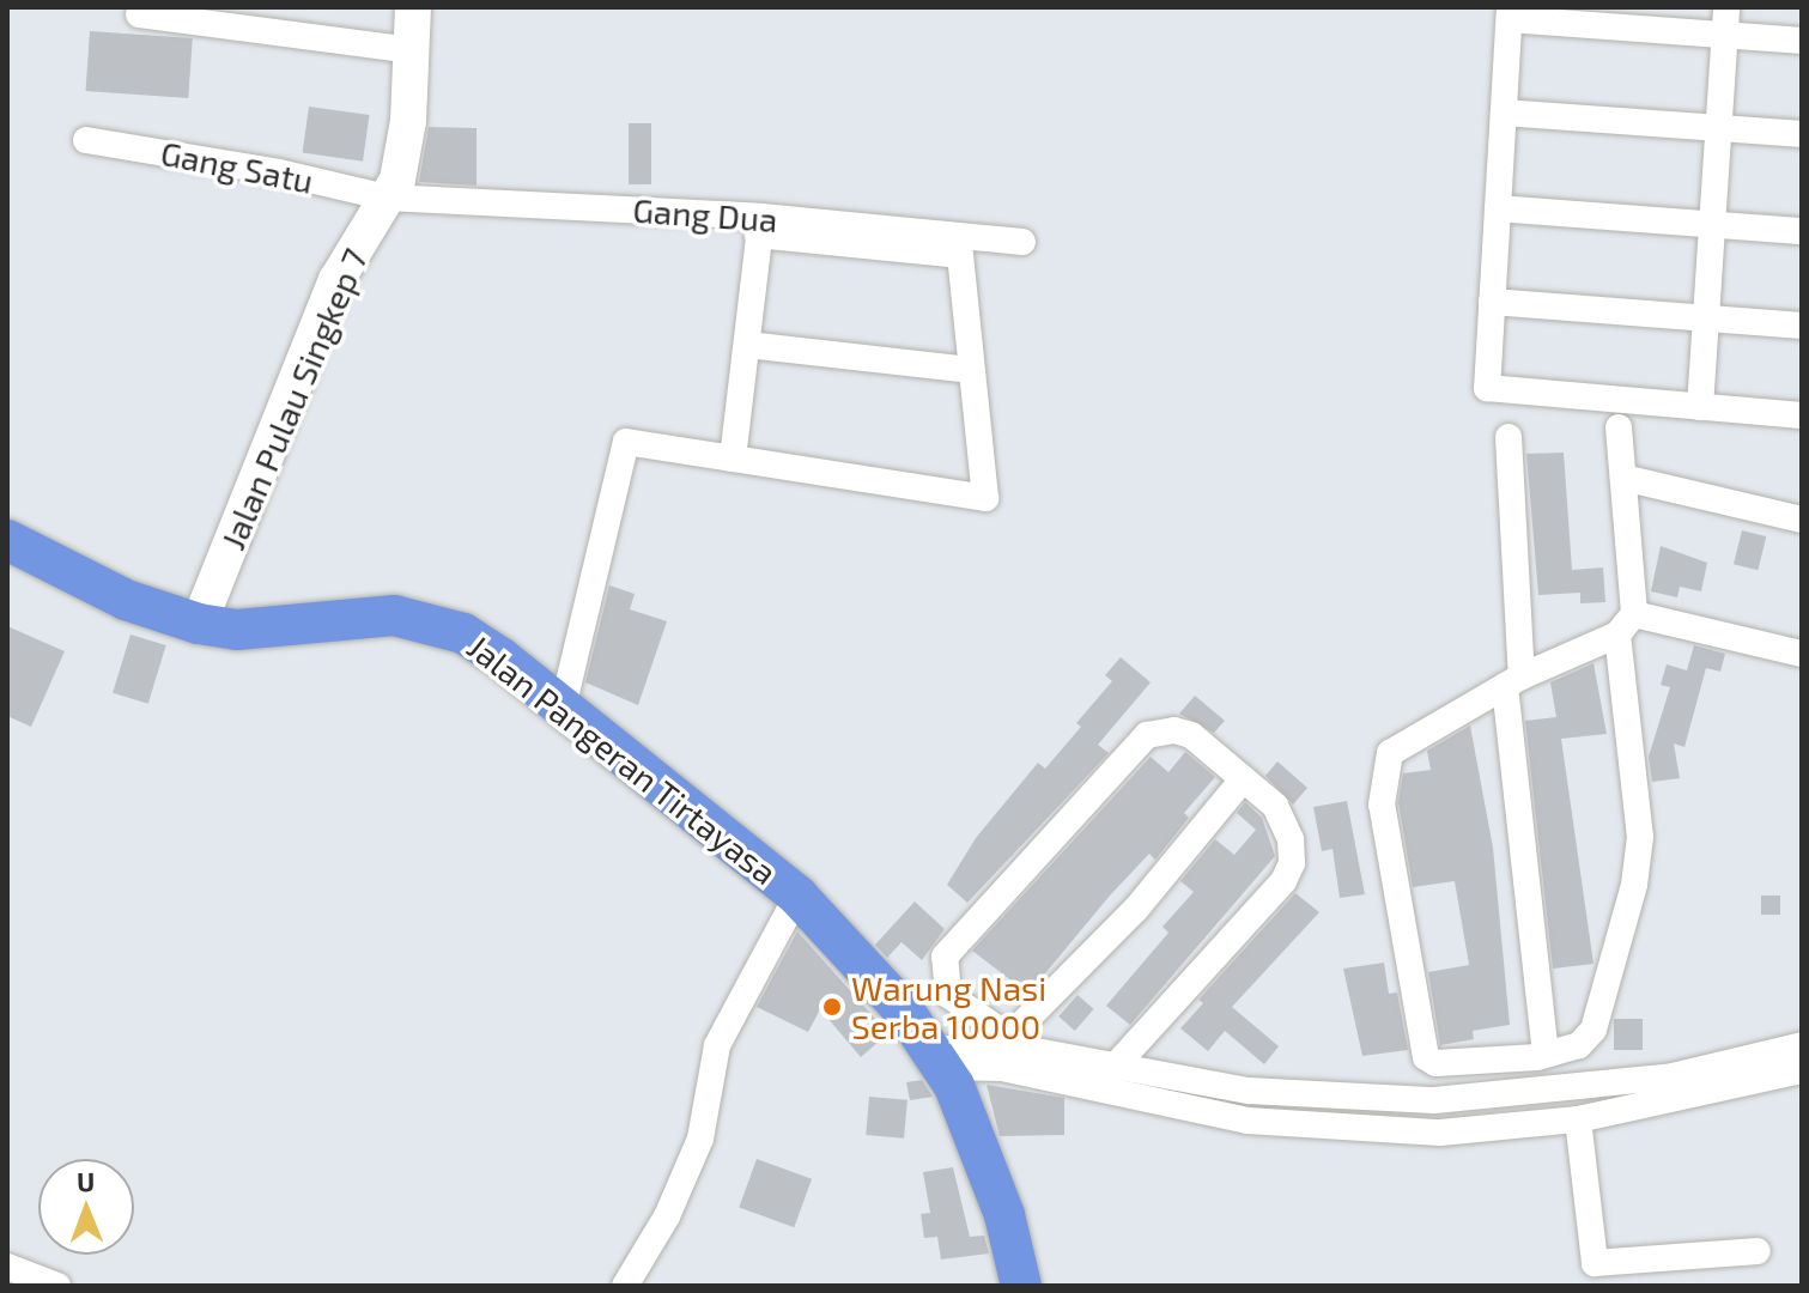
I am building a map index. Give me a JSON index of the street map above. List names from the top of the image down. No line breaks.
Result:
{"streets":{"main road":["Jalan Pangeran Tirtayasa"],"street":["Gang Satu","Gang Dua","Jalan Pulau Singkep 7"]},"crossings":[["Gang Satu","Gang Dua"],["Gang Satu","Jalan Pulau Singkep 7"],["Gang Dua","Jalan Pulau Singkep 7"],["Jalan Pulau Singkep 7","Jalan Pangeran Tirtayasa"]],"places":["Warung Nasi Serba 10000"],"north":"top"}
